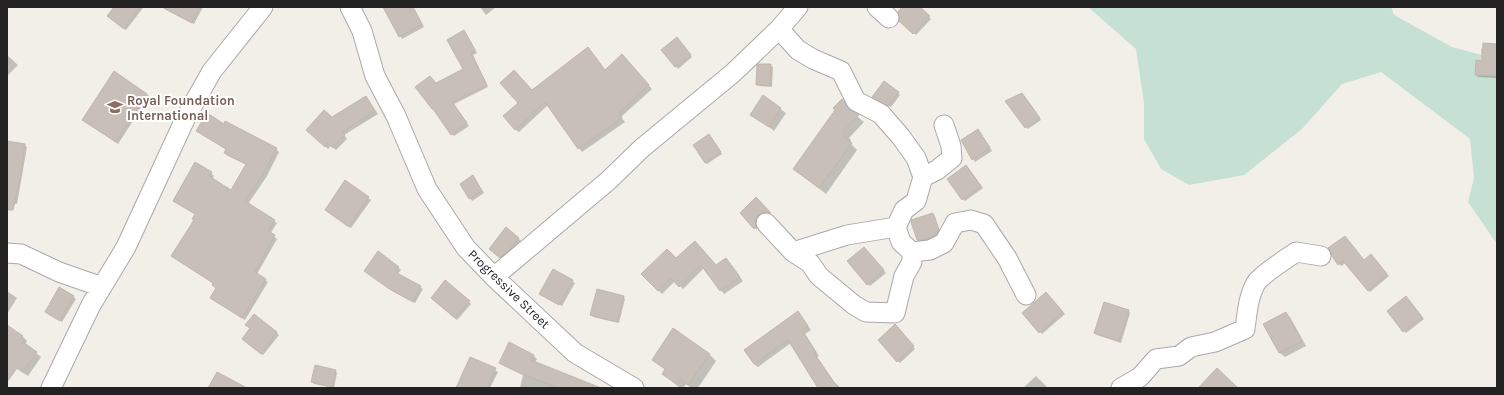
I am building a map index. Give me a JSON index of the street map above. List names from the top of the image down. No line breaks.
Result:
{"streets":{"street":["Progressive Street"]},"places":{"school or university":["Royal Foundation International"]}}
